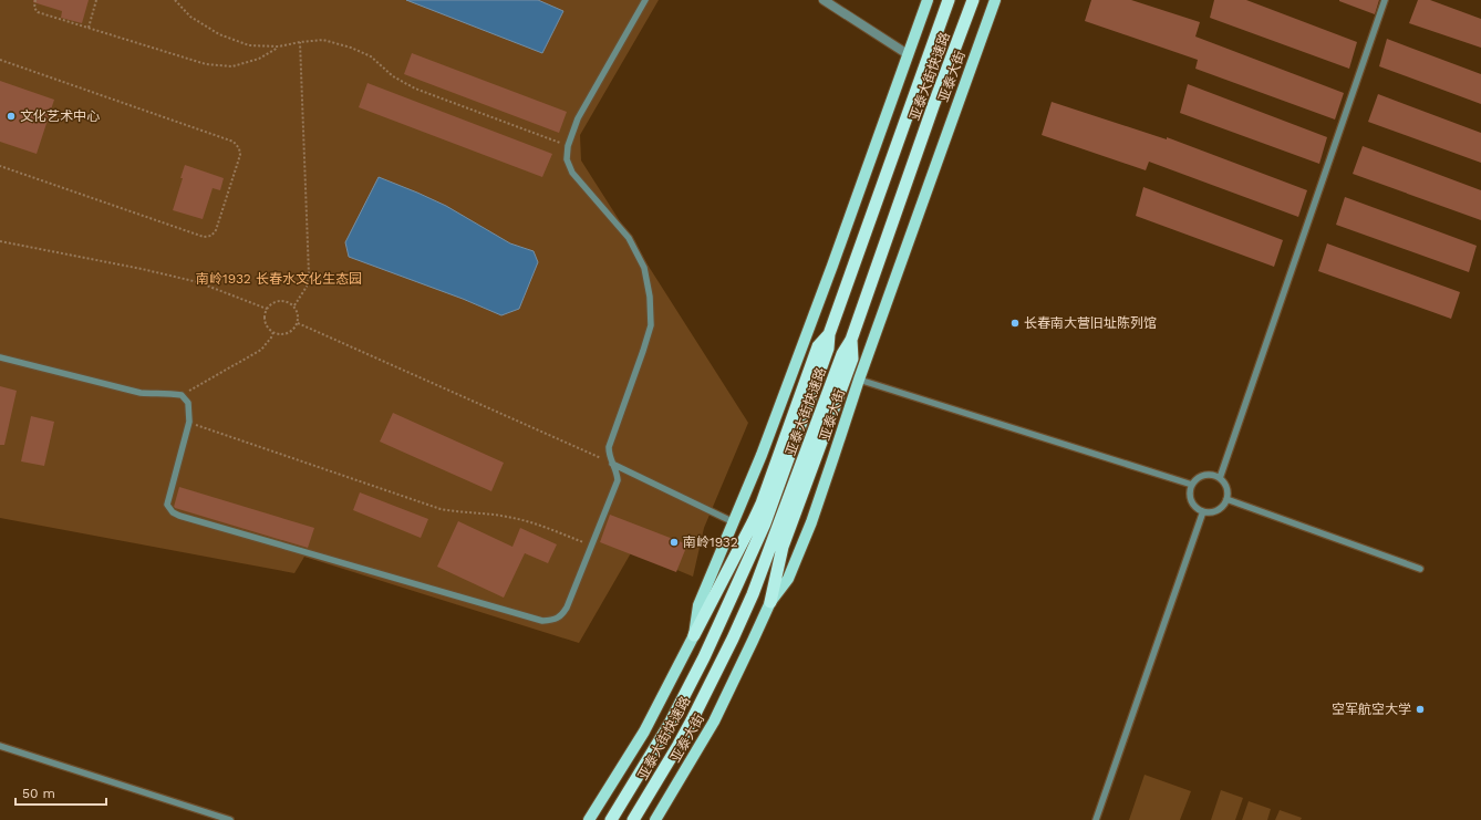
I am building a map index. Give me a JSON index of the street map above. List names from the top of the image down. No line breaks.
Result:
{"streets":{"highway":["亚泰大街快速路"],"main road":["亚泰大街"]},"parks":["南岭1932 长春水文化生态园"],"places":["文化艺术中心","长春南大营旧址陈列馆","南岭1932","空军航空大学"],"scale_bar":"50 m"}
